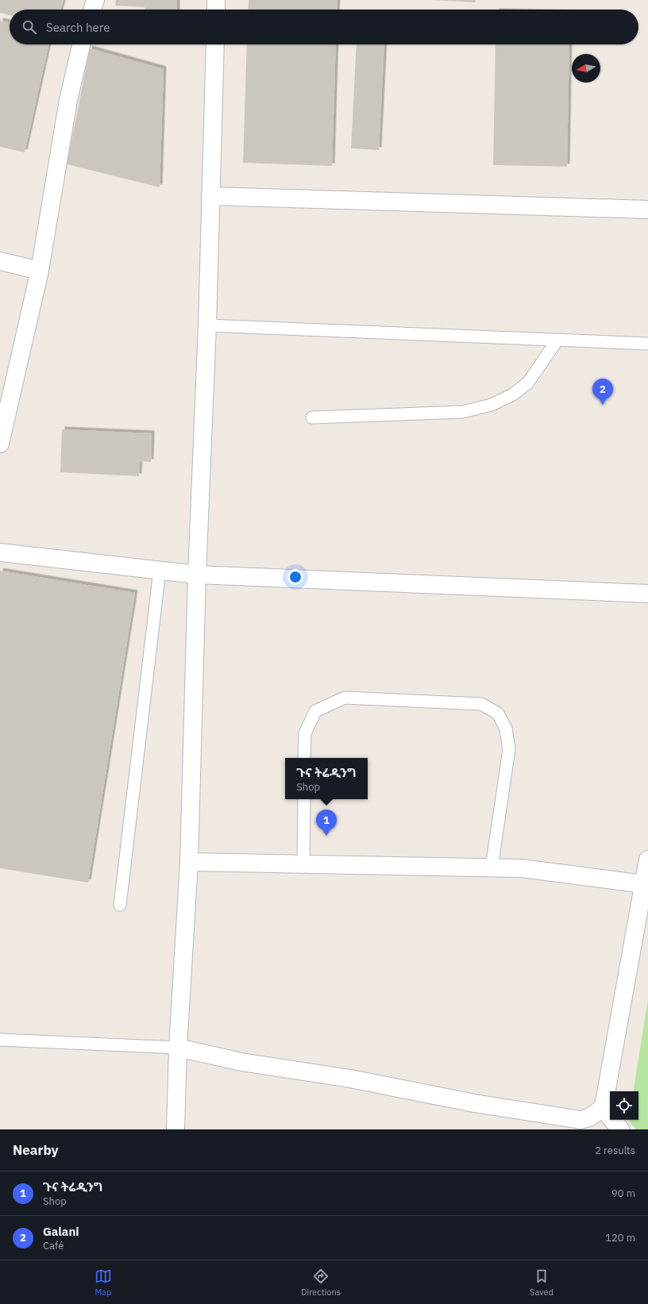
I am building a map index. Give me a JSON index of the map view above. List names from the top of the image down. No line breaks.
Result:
{"north":"left","page":{"search":"Search here","pins":["2","1"],"popup":["ጉና ትሬዲንግ","Shop"],"heading":["Nearby","2 results"],"list":[{"mark":"1","name":"ጉና ትሬዲንግ","note":"Shop","value":"90 m"},{"mark":"2","name":"Galani","note":"Café","value":"120 m"}],"nav":["Map","Directions","Saved"]}}
